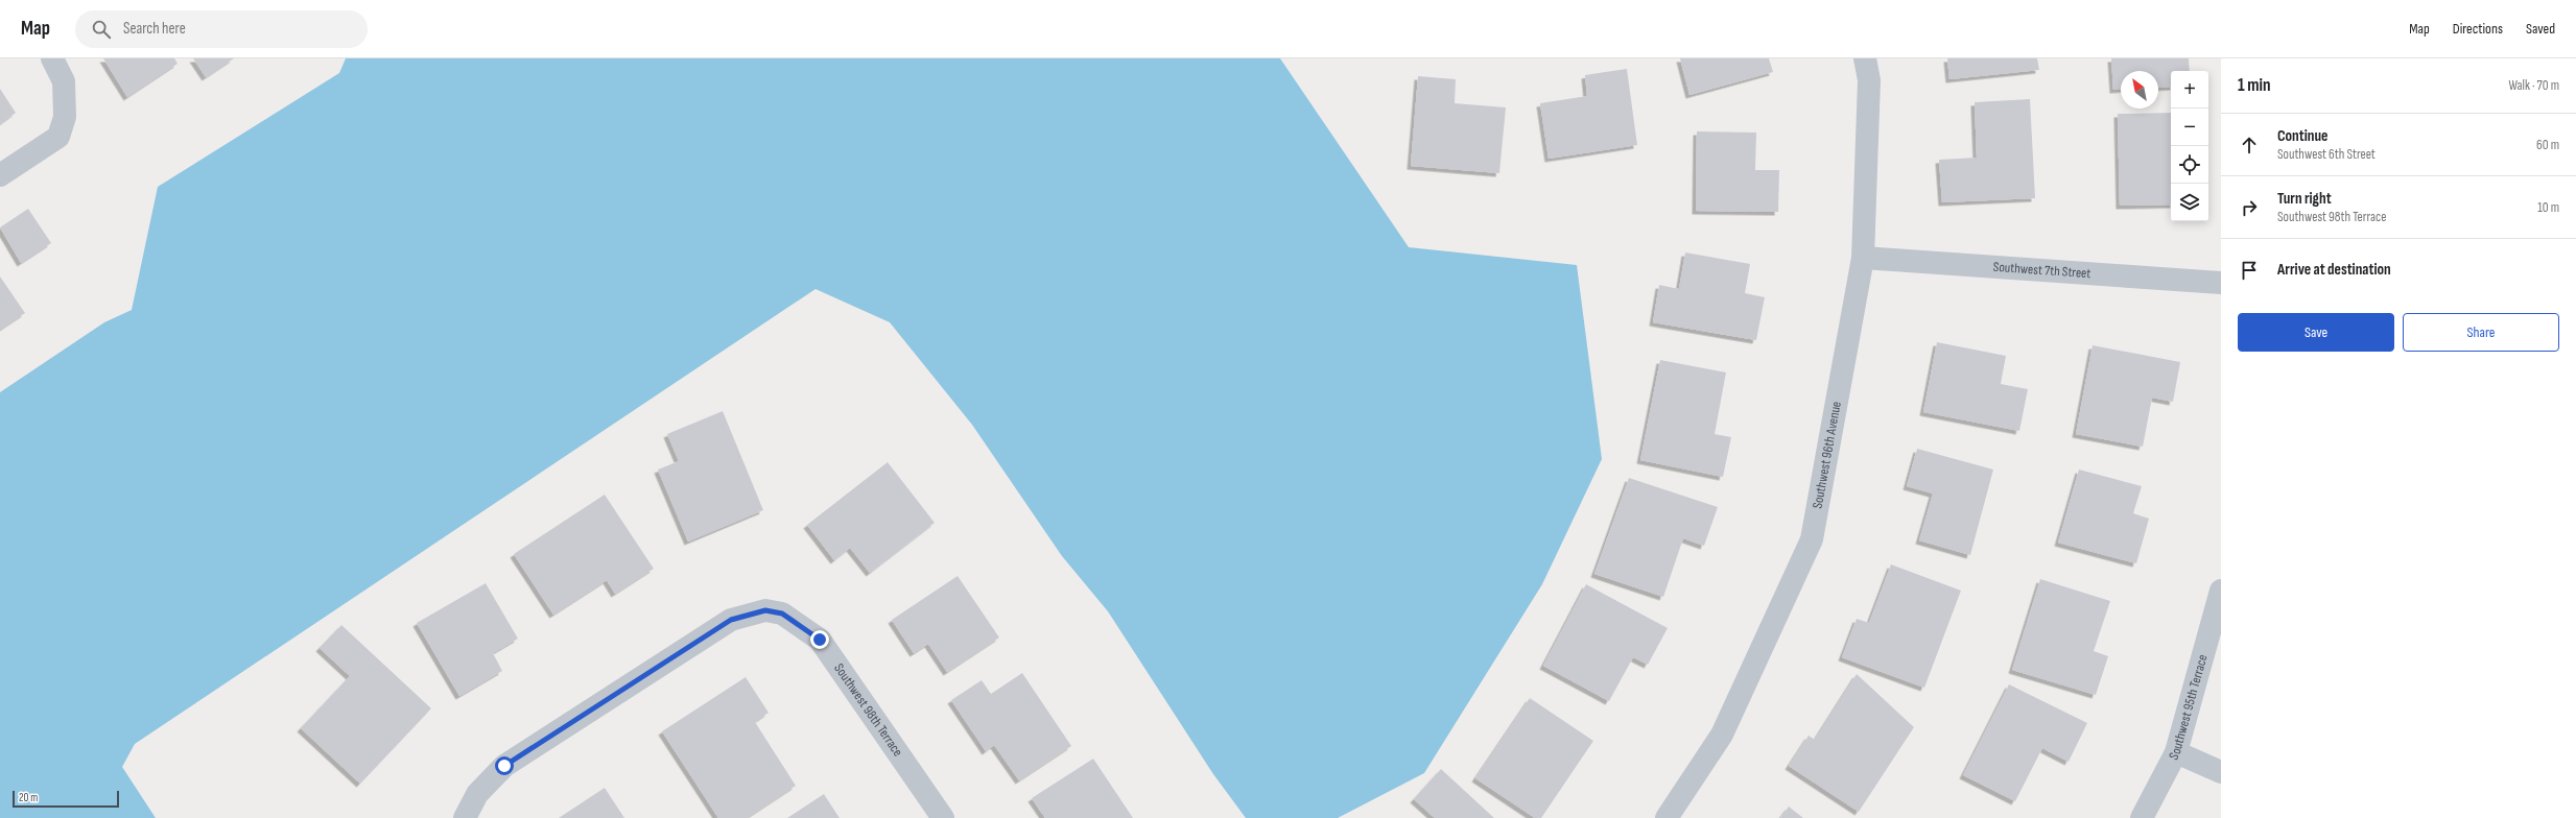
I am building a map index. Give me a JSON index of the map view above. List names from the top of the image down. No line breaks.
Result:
{"streets":{"street":["Southwest 7th Street","Southwest 96th Avenue","Southwest 95th Terrace","Southwest 98th Terrace"]},"crossings":[["Southwest 7th Street","Southwest 96th Avenue"]],"scale_bar":"20 m","north":"top left","page":{"header":"Map","search":"Search here","nav":["Map","Directions","Saved"],"heading":["1 min","Walk · 70 m"],"map_buttons":["+","−"],"list":[["Continue","Southwest 6th Street","60 m"],["Turn right","Southwest 98th Terrace","10 m"],"Arrive at destination"],"buttons":["Save","Share"],"scale":"20 m"}}
